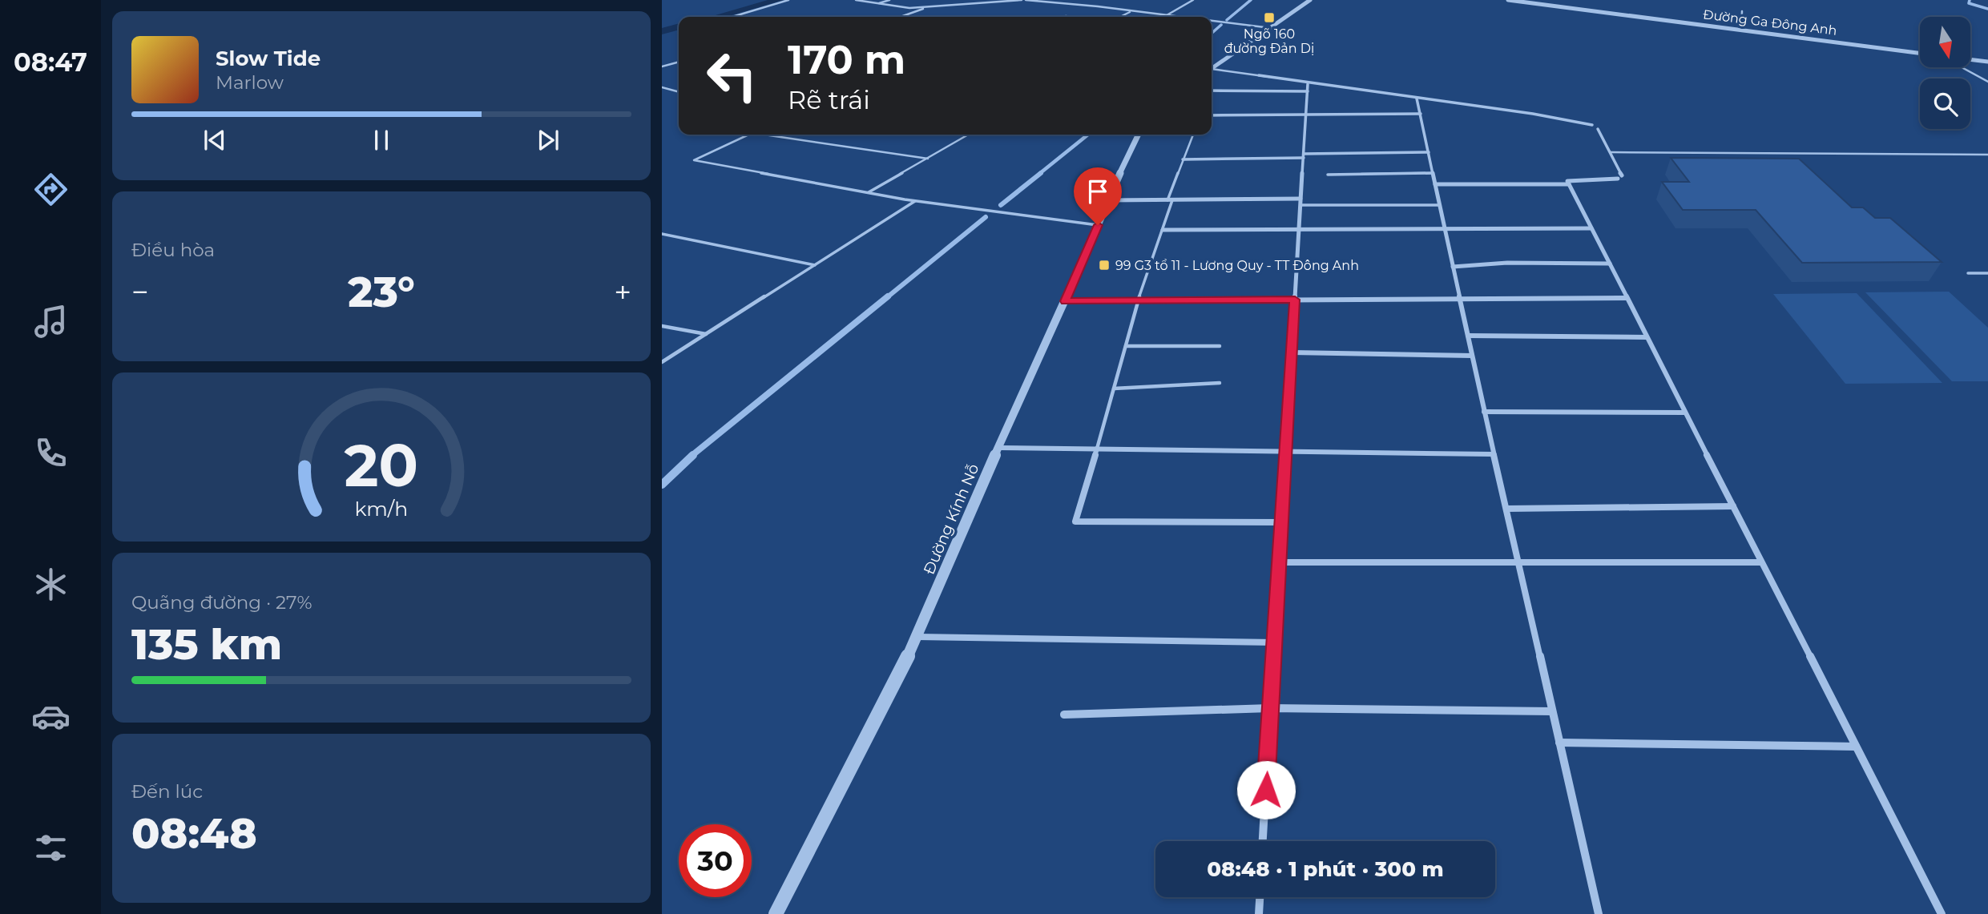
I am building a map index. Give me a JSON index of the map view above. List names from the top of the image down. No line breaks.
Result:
{"streets":{"street":["Đường Ga Đông Anh","Đường Kính Nỗ"]},"places":{"transit":["Ngõ 160 đường Đản Dị","99 G3 tổ 11 - Lương Quy - TT Đông Anh"]},"north":"bottom","page":{"tabs":"08:47","turn":["170 m","Rẽ trái"],"song":["Slow Tide","Marlow"],"tile":["Điều hòa",["Quãng đường · 27%","135 km"],["Đến lúc","08:48"]],"heat":["−","23°","+"],"limit":"30","trip":"08:48 · 1 phút · 300 m","gauge":["20","km/h"]}}
